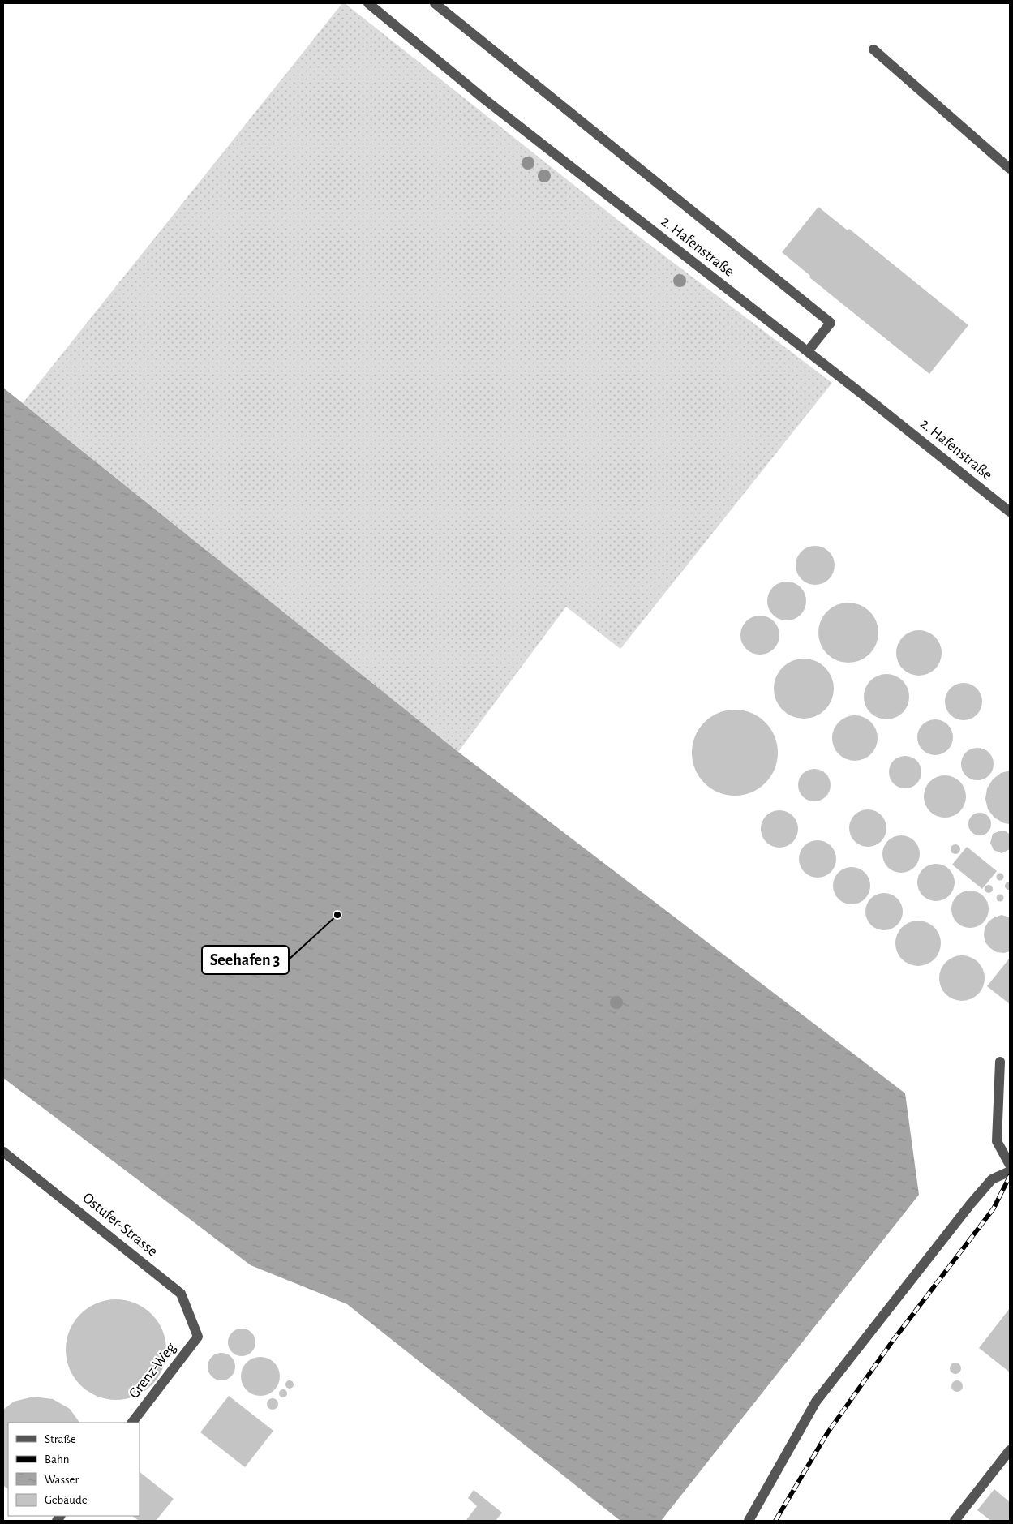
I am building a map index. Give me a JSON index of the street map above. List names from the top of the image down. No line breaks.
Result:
{"streets":{"street":["2. Hafenstraße","Ostufer-Strasse","Grenz-Weg"]},"crossings":[["Ostufer-Strasse","Grenz-Weg"]],"places":["Seehafen 3"],"legend":["Straße","Bahn","Wasser","Gebäude"]}
